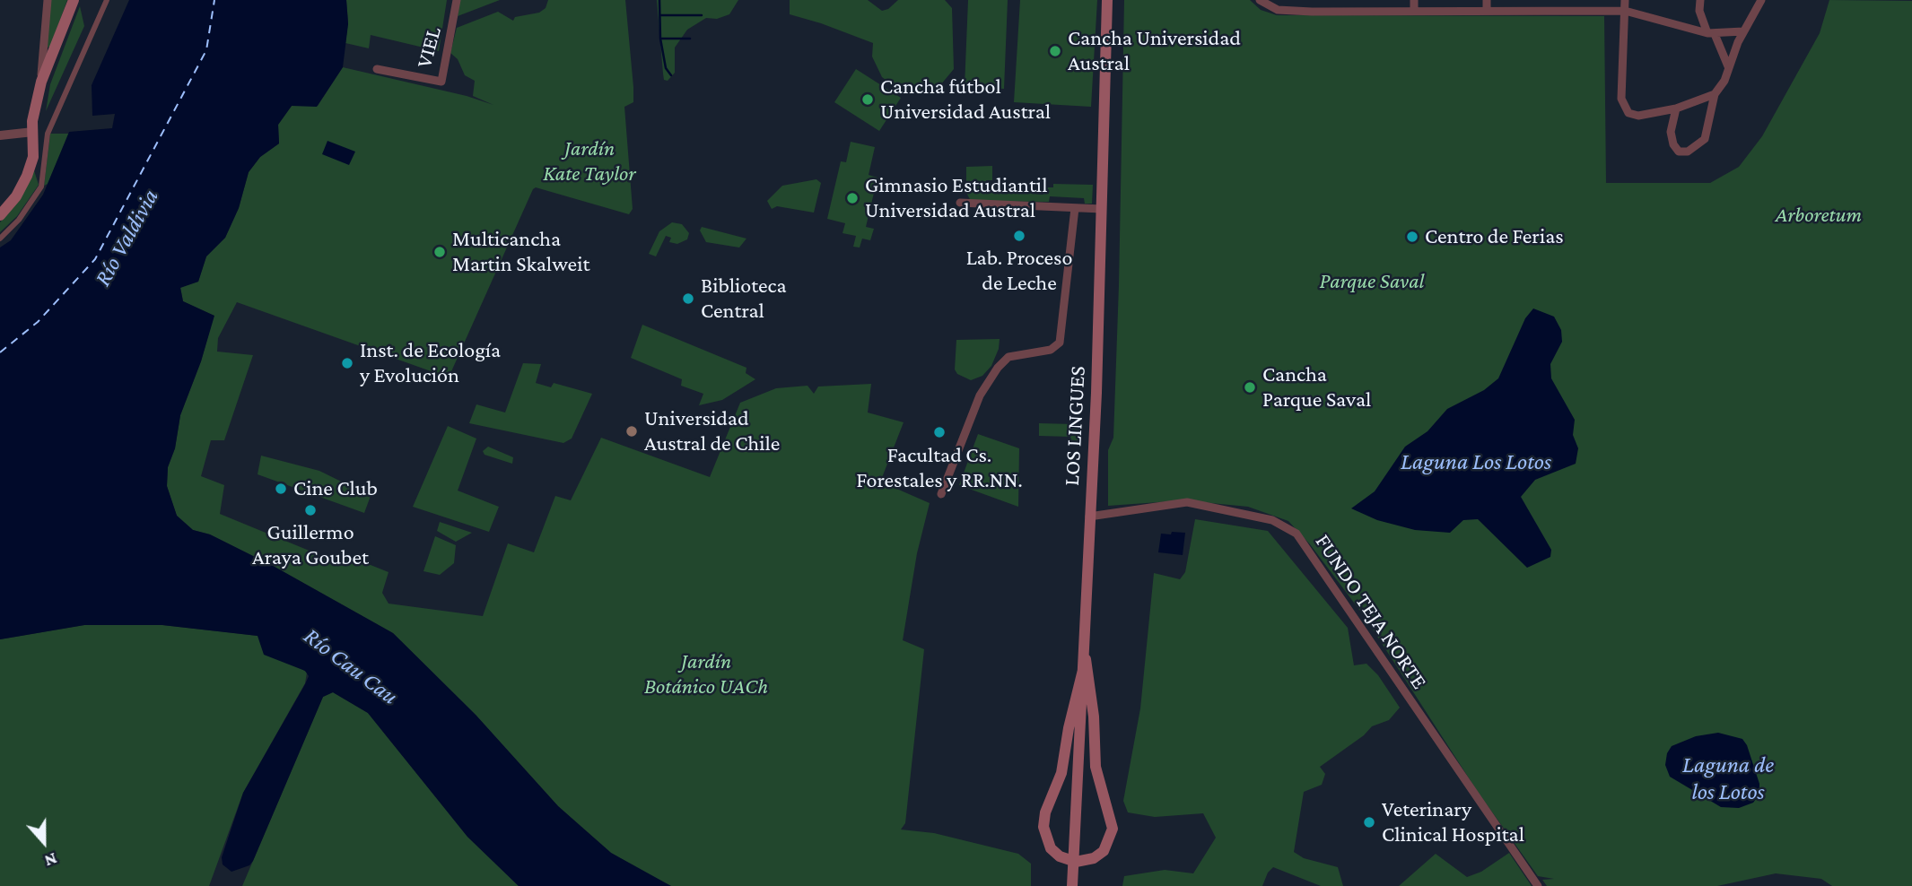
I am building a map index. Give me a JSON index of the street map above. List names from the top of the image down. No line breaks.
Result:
{"streets":{"main road":["LOS LINGUES"],"street":["VIEL","FUNDO TEJA NORTE"]},"crossings":[["LOS LINGUES","FUNDO TEJA NORTE"]],"water":["Río Valdivia","Laguna Los Lotos","Río Cau Cau","Laguna de los Lotos"],"parks":["Jardín Kate Taylor","Arboretum","Parque Saval","Jardín Botánico UACh"],"places":["Cancha Universidad Austral","Cancha fútbol Universidad Austral","Gimnasio Estudiantil Universidad Austral","Lab. Proceso de Leche","Centro de Ferias","Multicancha Martin Skalweit","Biblioteca Central","Inst. de Ecología y Evolución","Cancha Parque Saval","Universidad Austral de Chile","Facultad Cs. Forestales y RR.NN.","Cine Club","Guillermo Araya Goubet","Veterinary Clinical Hospital"],"north":"bottom"}
